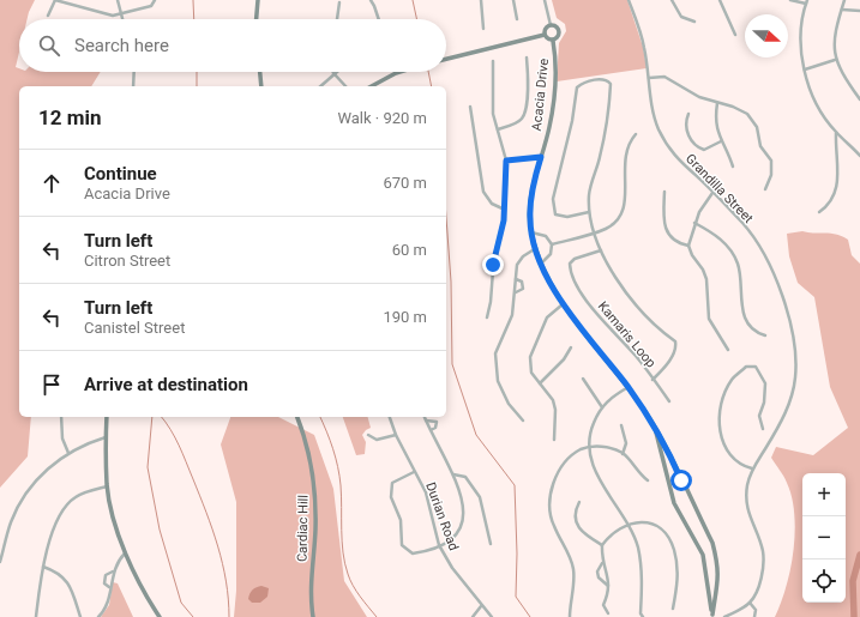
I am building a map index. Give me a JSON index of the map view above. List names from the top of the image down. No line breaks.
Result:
{"streets":{"street":["Acacia Drive","Grandilla Street","Kamaris Loop","Durian Road","Cardiac Hill"]},"north":"right","page":{"search":"Search here","heading":["12 min","Walk · 920 m"],"list":[["Continue","Acacia Drive","670 m"],["Turn left","Citron Street","60 m"],["Turn left","Canistel Street","190 m"],"Arrive at destination"],"map_buttons":["+","−"]}}
